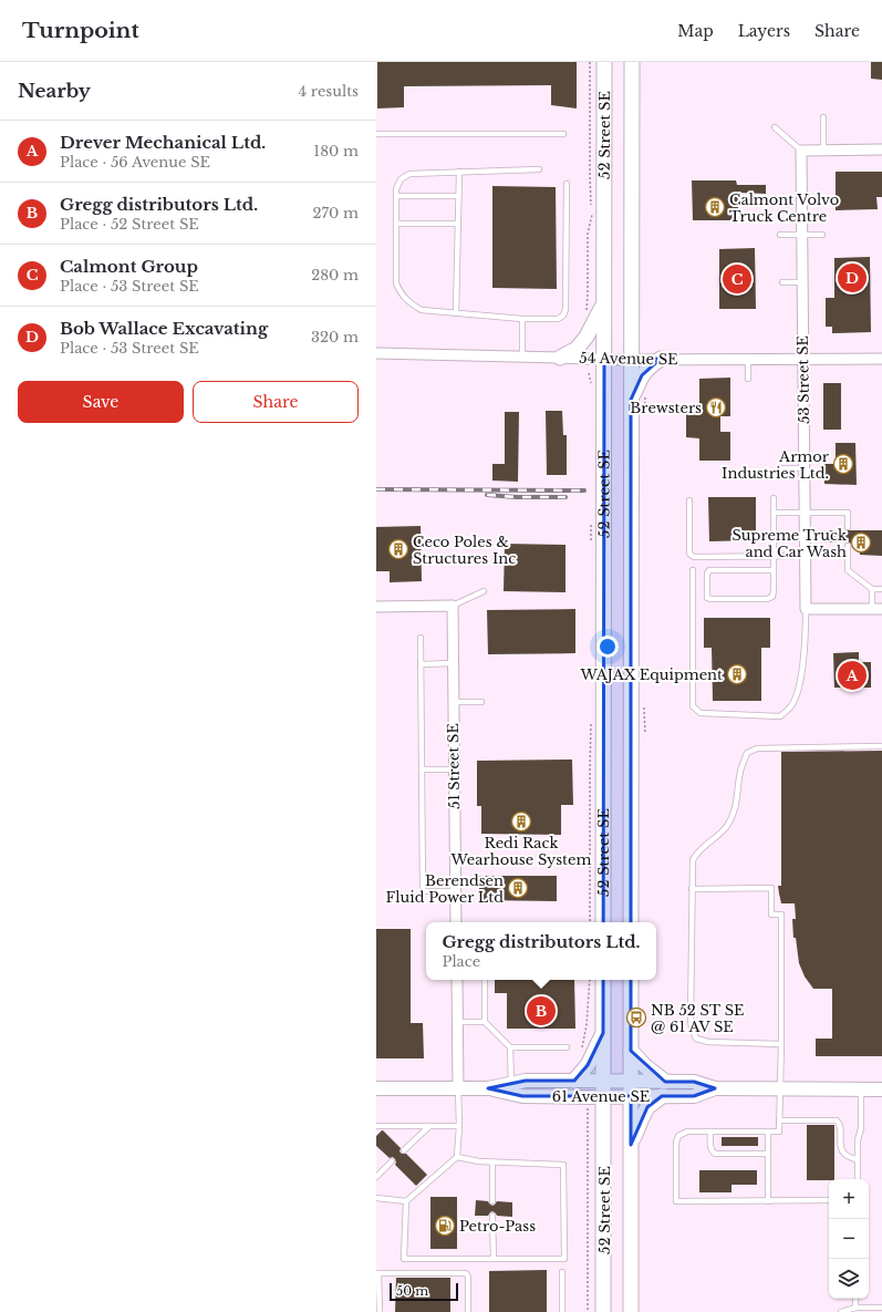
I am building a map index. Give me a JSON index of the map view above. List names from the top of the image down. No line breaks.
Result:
{"streets":{"main road":["52 Street SE"],"street":["54 Avenue SE","53 Street SE","51 Street SE","61 Avenue SE"]},"crossings":[["52 Street SE","54 Avenue SE"],["52 Street SE","61 Avenue SE"],["54 Avenue SE","53 Street SE"]],"places":{"building":["Calmont Volvo Truck Centre","Armor Industries Ltd.","Supreme Truck and Car Wash","Ceco Poles & Structures Inc","WAJAX Equipment","Redi Rack Wearhouse System","Berendsen Fluid Power Ltd"],"restaurant":["Brewsters"],"bus stop":["NB 52 ST SE @ 61 AV SE"],"fuel station":["Petro-Pass"]},"scale_bar":"50 m","page":{"header":"Turnpoint","nav":["Map","Layers","Share"],"heading":["Nearby","4 results"],"list":[{"mark":"A","name":"Drever Mechanical Ltd.","note":"Place · 56 Avenue SE","value":"180 m"},{"mark":"B","name":"Gregg distributors Ltd.","note":"Place · 52 Street SE","value":"270 m"},{"mark":"C","name":"Calmont Group","note":"Place · 53 Street SE","value":"280 m"},{"mark":"D","name":"Bob Wallace Excavating","note":"Place · 53 Street SE","value":"320 m"}],"pins":["D","C","A","B"],"buttons":["Save","Share"],"popup":["Gregg distributors Ltd.","Place"],"map_buttons":["+","−"],"scale":"50 m"}}
